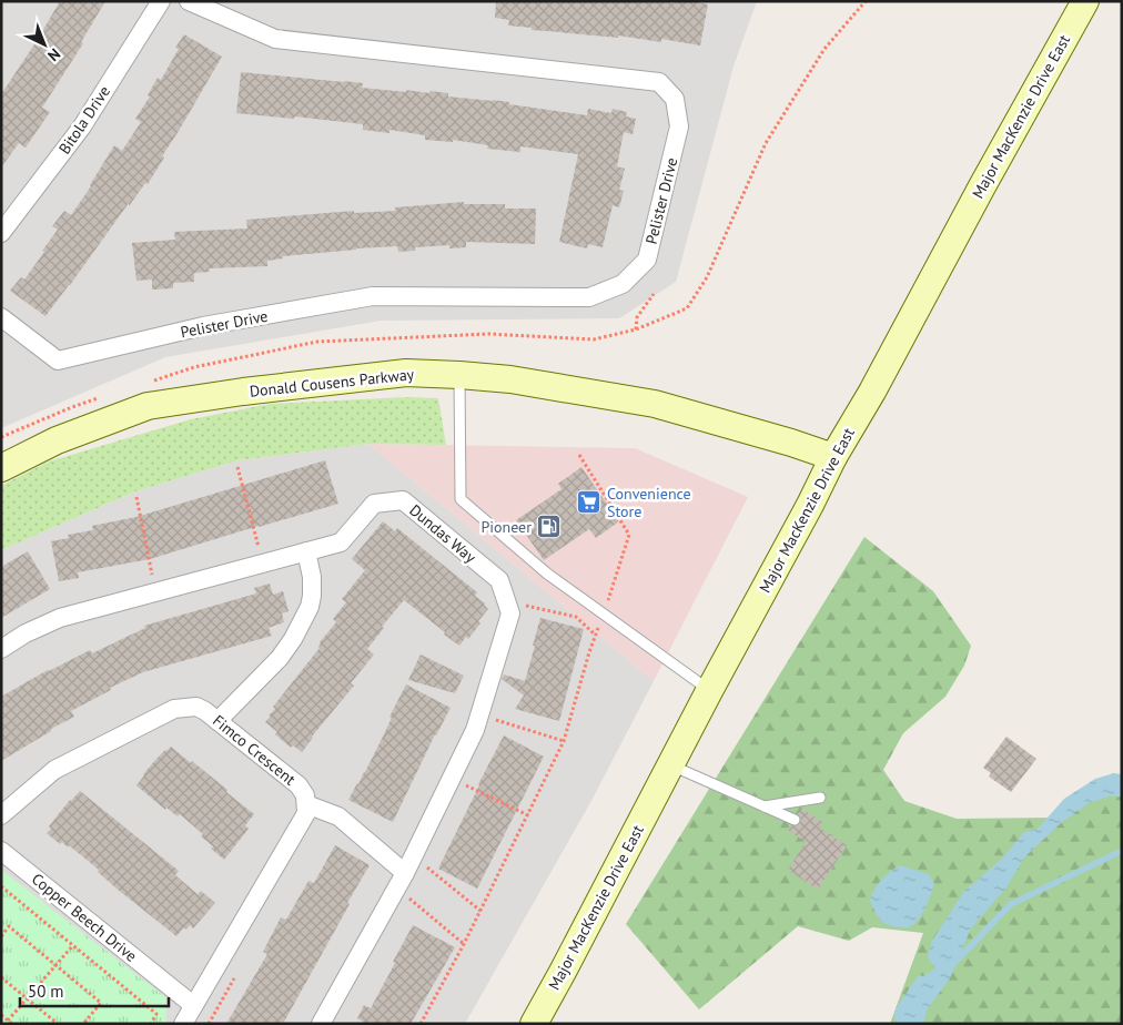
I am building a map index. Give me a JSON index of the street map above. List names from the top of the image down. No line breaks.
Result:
{"streets":{"main road":["Major MacKenzie Drive East","Donald Cousens Parkway"],"street":["Bitola Drive","Pelister Drive","Dundas Way","Fimco Crescent","Copper Beech Drive"]},"crossings":[["Major MacKenzie Drive East","Donald Cousens Parkway"]],"places":{"supermarket":["Convenience Store"],"fuel station":["Pioneer"]},"scale_bar":"50 m","north":"bottom right"}
